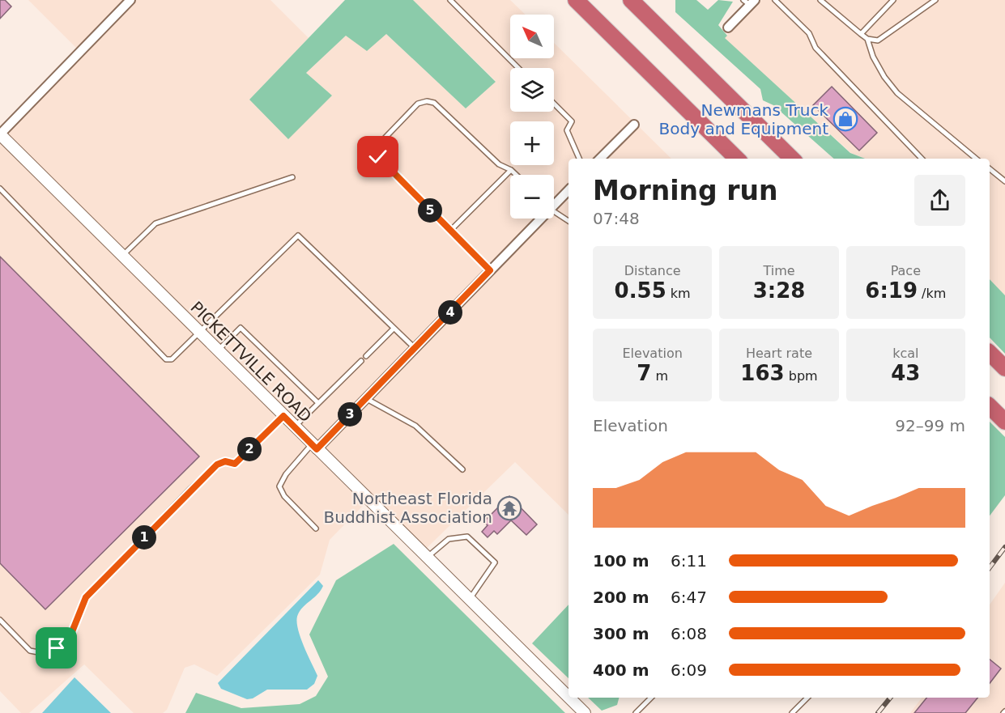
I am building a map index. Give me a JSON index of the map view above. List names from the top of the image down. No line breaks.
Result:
{"streets":{"street":["PICKETTVILLE ROAD"]},"places":{"shop":["Newmans Truck Body and Equipment"],"temple":["Northeast Florida Buddhist Association"]},"north":"top left","page":{"map_buttons":["+","−"],"heading":["Morning run","07:48"],"pins":["5","4","3","2","1"],"stats":[["Distance","0.55 km"],["Time","3:28"],["Pace","6:19 /km"],["Elevation","7 m"],["Heart rate","163 bpm"],["kcal","43"]],"chart":["Elevation","92–99 m"],"list":[{"name":"100 m","note":"6:11"},{"name":"200 m","note":"6:47"},{"name":"300 m","note":"6:08"},{"name":"400 m","note":"6:09"}]}}
